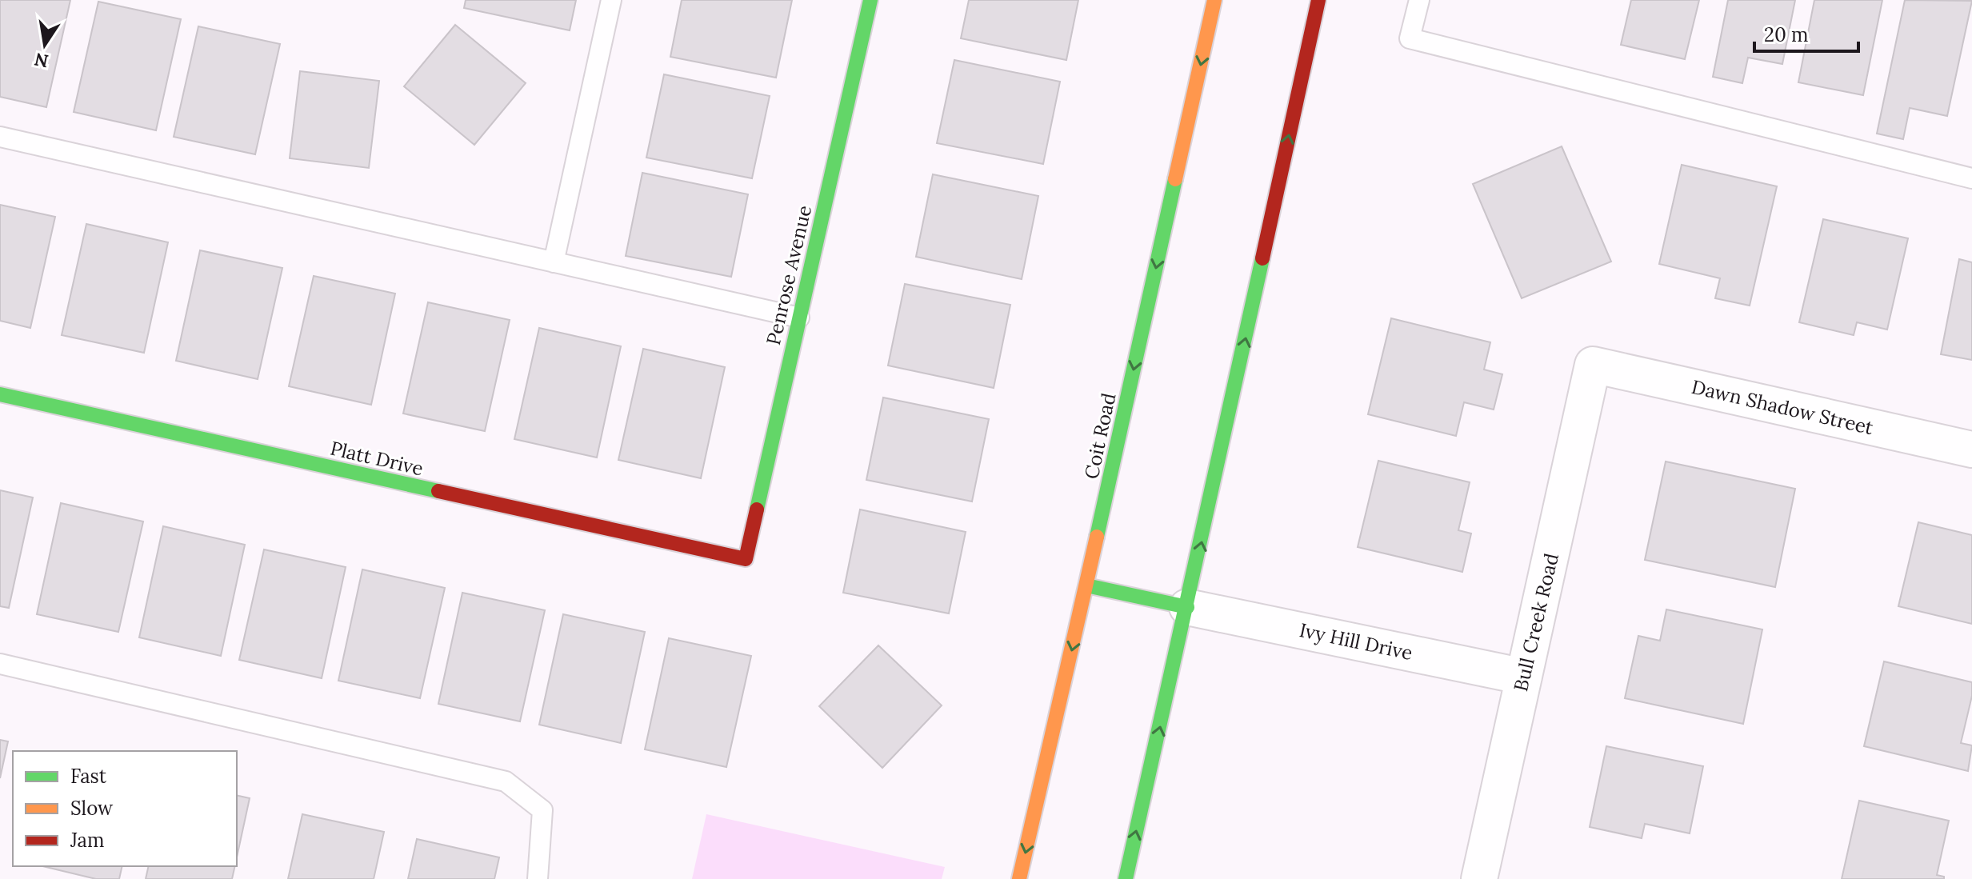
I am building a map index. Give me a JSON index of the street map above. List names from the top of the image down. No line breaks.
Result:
{"streets":{"main road":["Penrose Avenue","Coit Road","Platt Drive"],"street":["Dawn Shadow Street","Bull Creek Road","Ivy Hill Drive"]},"crossings":[["Penrose Avenue","Platt Drive"],["Dawn Shadow Street","Bull Creek Road"],["Bull Creek Road","Ivy Hill Drive"]],"legend":["Fast","Slow","Jam"],"scale_bar":"20 m","north":"bottom"}
